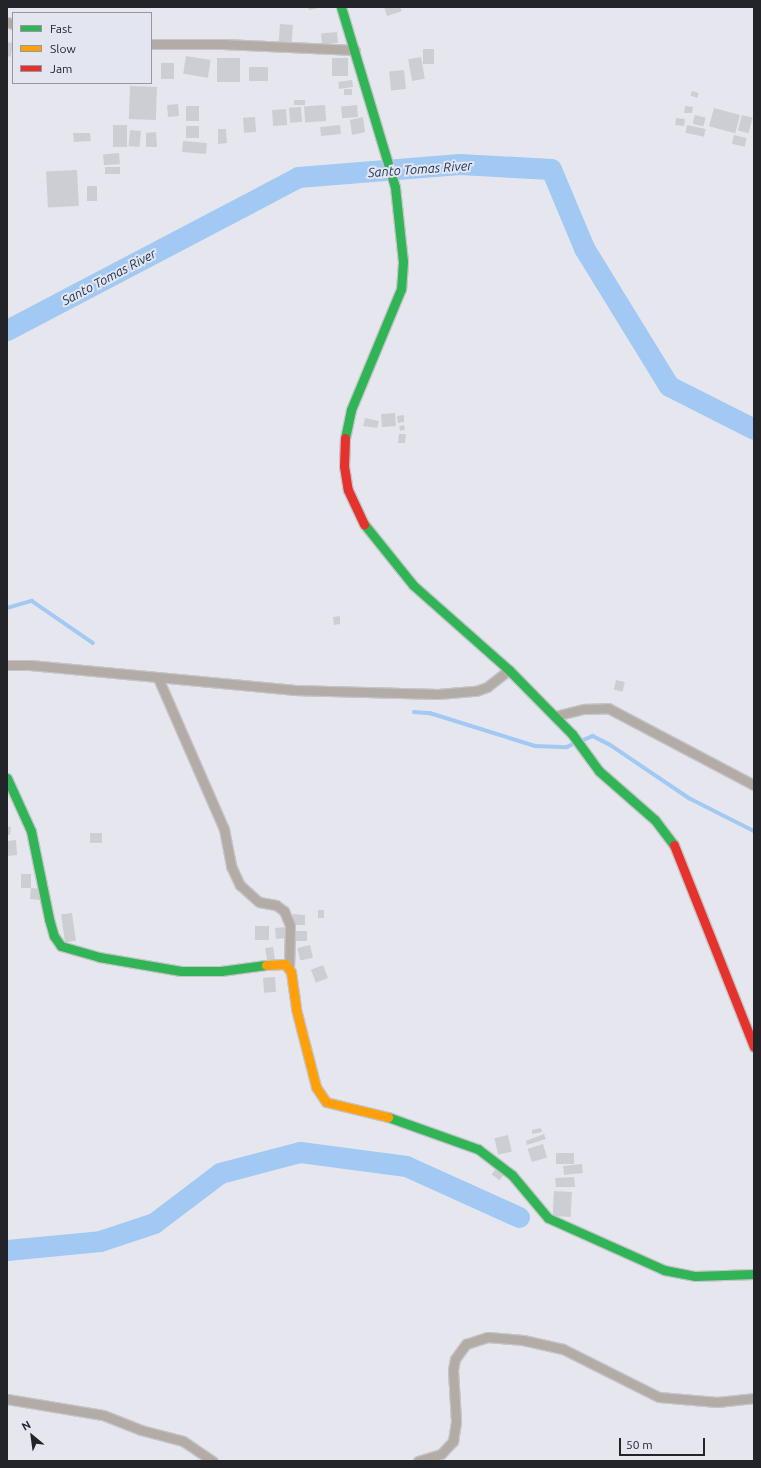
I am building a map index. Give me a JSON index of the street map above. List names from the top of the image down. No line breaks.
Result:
{"water":["Santo Tomas River"],"legend":["Fast","Slow","Jam"],"scale_bar":"50 m","north":"top left"}
